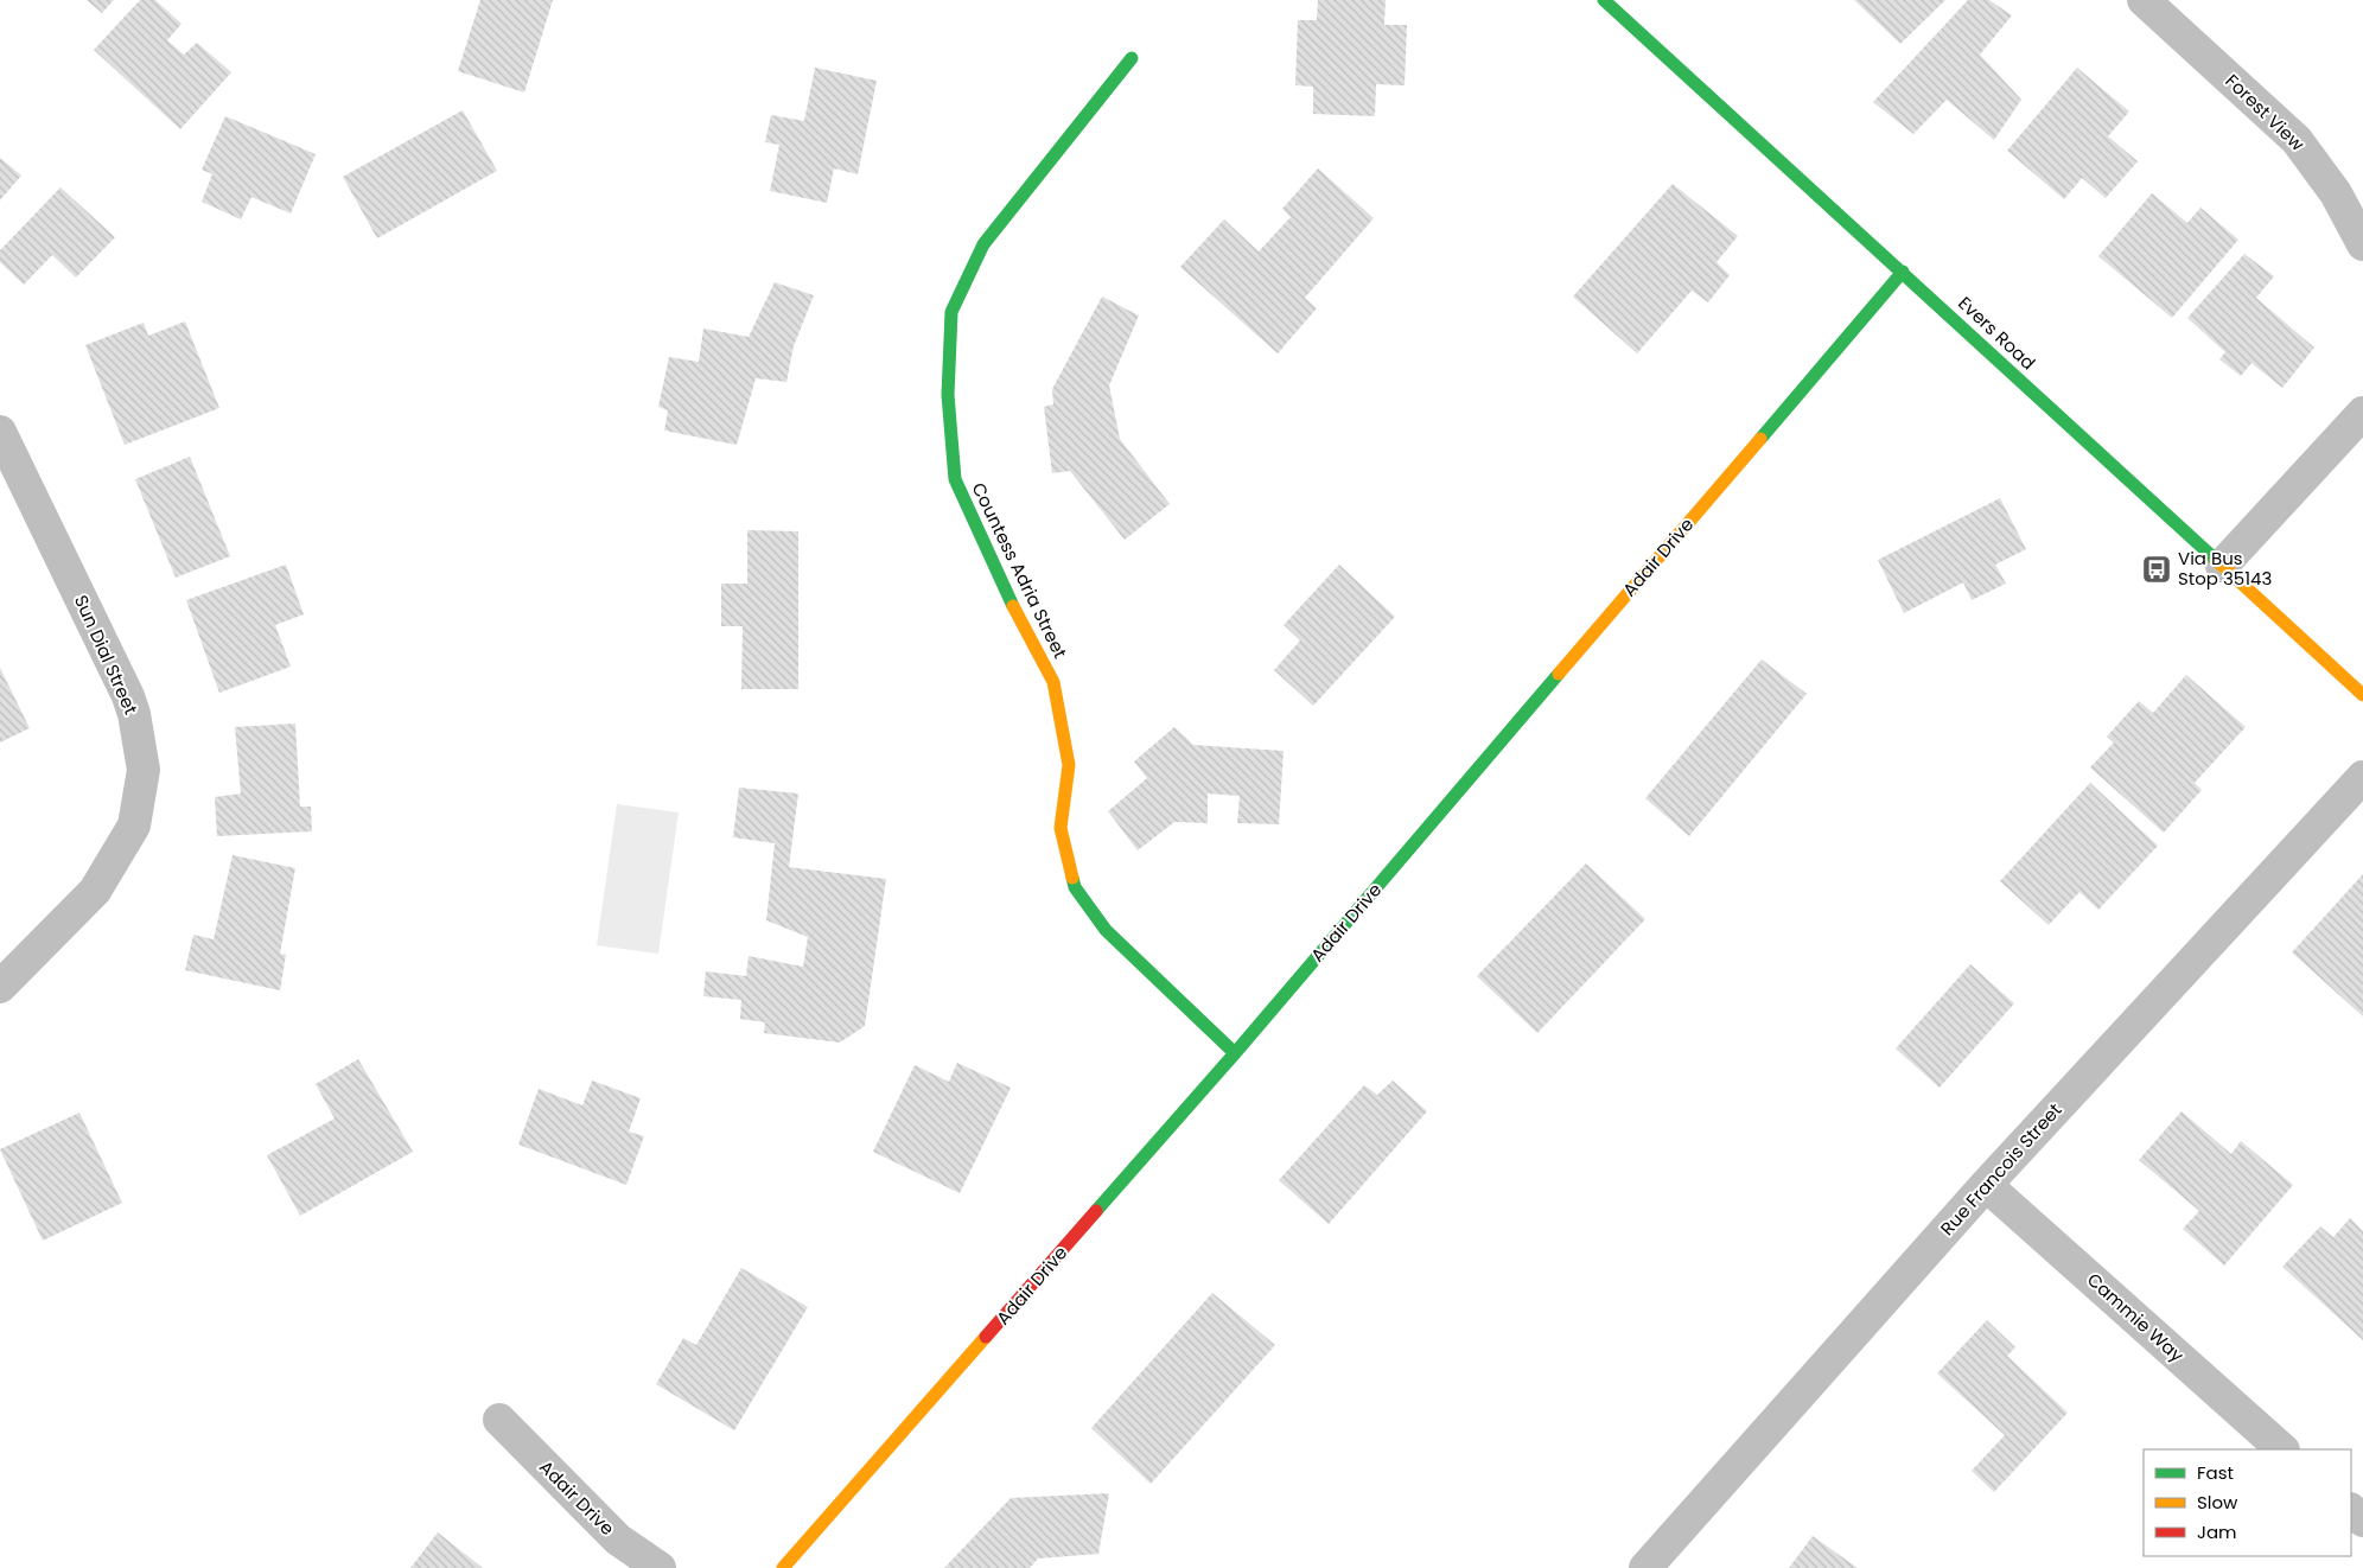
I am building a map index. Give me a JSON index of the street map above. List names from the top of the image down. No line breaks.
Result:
{"streets":{"street":["Forest View","Evers Road","Adair Drive","Countess Adria Street","Sun Dial Street","Rue Francois Street","Cammie Way"]},"crossings":[["Evers Road","Adair Drive"],["Adair Drive","Countess Adria Street"],["Rue Francois Street","Cammie Way"]],"places":{"bus stop":["Via Bus Stop 35143"]},"legend":["Fast","Slow","Jam"]}
